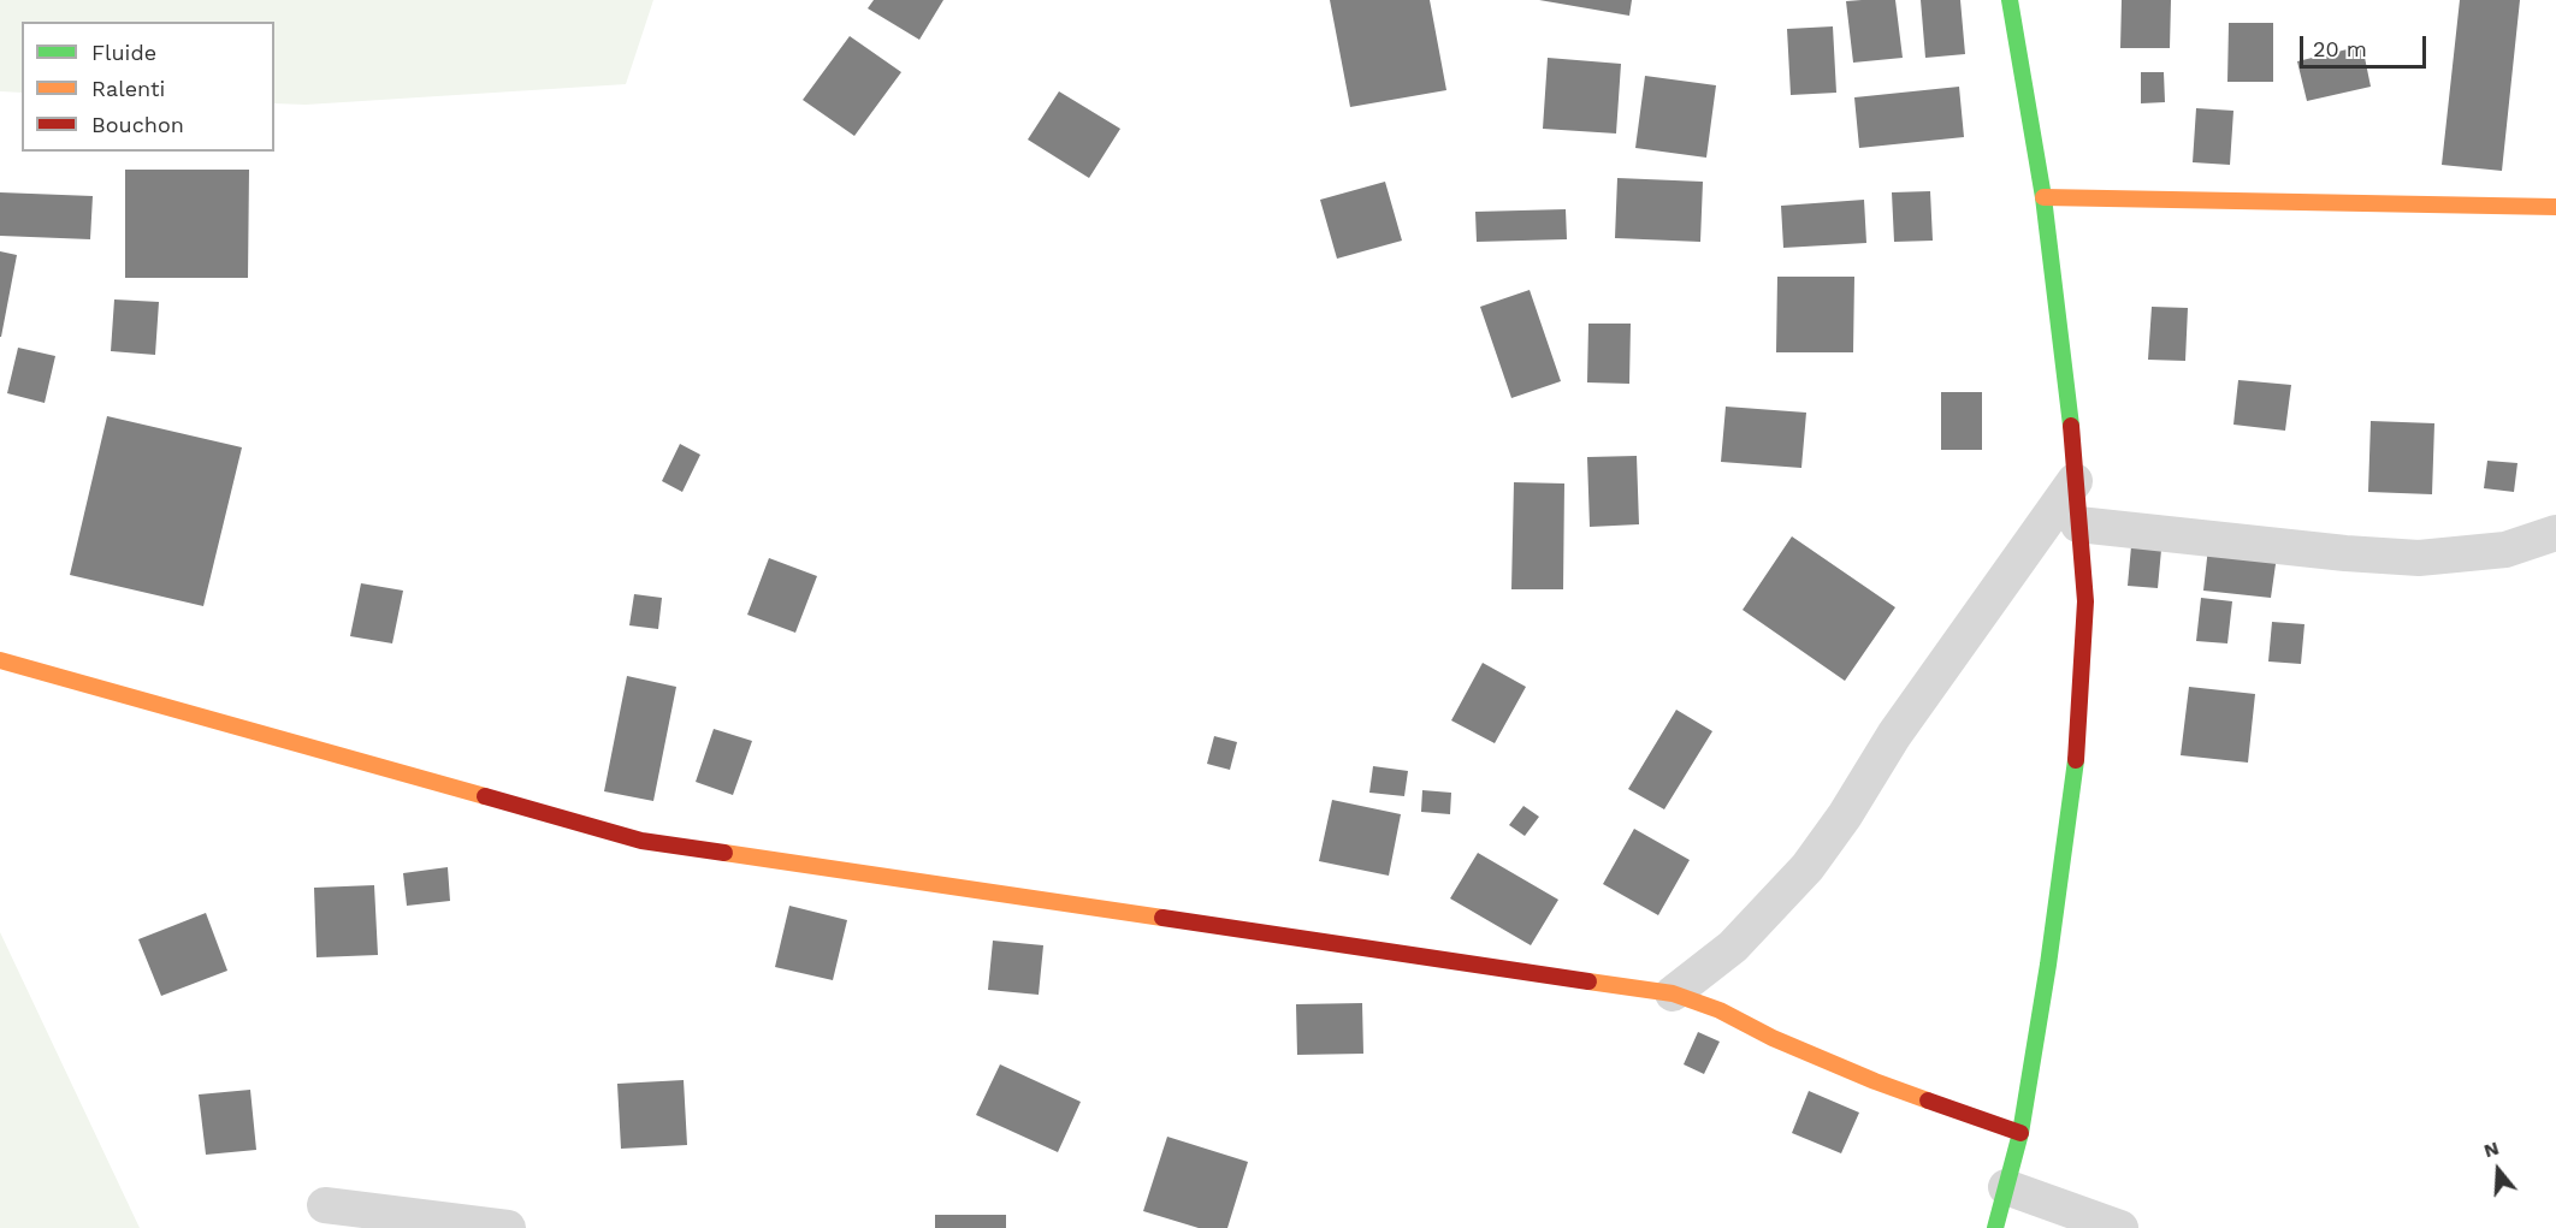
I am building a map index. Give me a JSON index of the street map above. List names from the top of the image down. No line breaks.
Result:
{"legend":["Fluide","Ralenti","Bouchon"],"scale_bar":"20 m","north":"top"}
